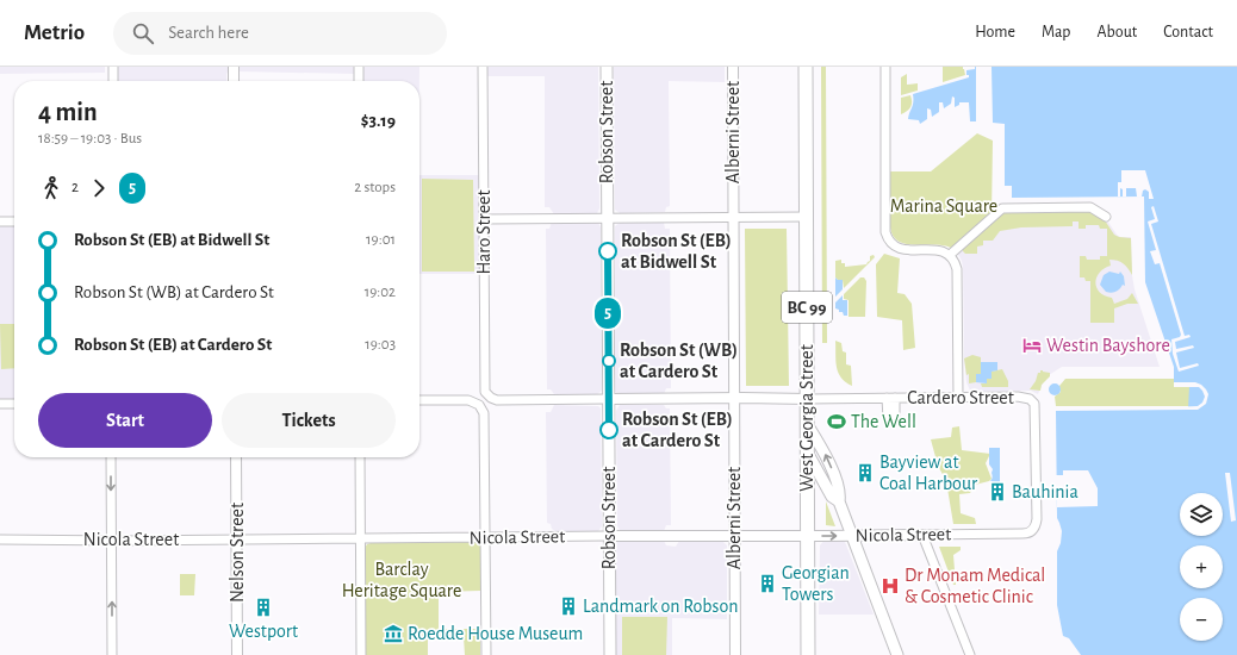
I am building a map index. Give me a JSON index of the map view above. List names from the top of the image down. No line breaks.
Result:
{"streets":{"highway":["BC 99","West Georgia Street"],"main road":["Robson Street"],"street":["Alberni Street","Haro Street","Cardero Street","Nicola Street","Nelson Street"]},"crossings":[["Robson Street","Cardero Street"],["Robson Street","Nicola Street"],["Alberni Street","Cardero Street"],["Alberni Street","Nicola Street"],["Haro Street","Cardero Street"],["Cardero Street","West Georgia Street"],["Cardero Street","Nicola Street"],["West Georgia Street","Nicola Street"],["Nicola Street","Nelson Street"]],"parks":["Marina Square","Barclay Heritage Square"],"places":{"other":["Robson St (EB) at Bidwell St","Robson St (WB) at Cardero St","Robson St (EB) at Cardero St"],"hotel":["Westin Bayshore"],"sports":["The Well"],"building":["Bayview at Coal Harbour","Bauhinia","Georgian Towers","Landmark on Robson","Westport"],"hospital":["Dr Monam Medical & Cosmetic Clinic"],"museum":["Roedde House Museum"]},"lines":["bus line 5"],"page":{"header":"Metrio","search":"Search here","nav":["Home","Map","About","Contact"],"on_map":"5","heading":["4 min","18:59 – 19:03 · Bus","$3.19"],"legs":["2","5","2 stops"],"list":[{"name":"Robson St (EB) at Bidwell St","value":"19:01"},{"name":"Robson St (WB) at Cardero St","value":"19:02"},{"name":"Robson St (EB) at Cardero St","value":"19:03"}],"buttons":["Start","Tickets"],"map_buttons":["+","−"]}}
